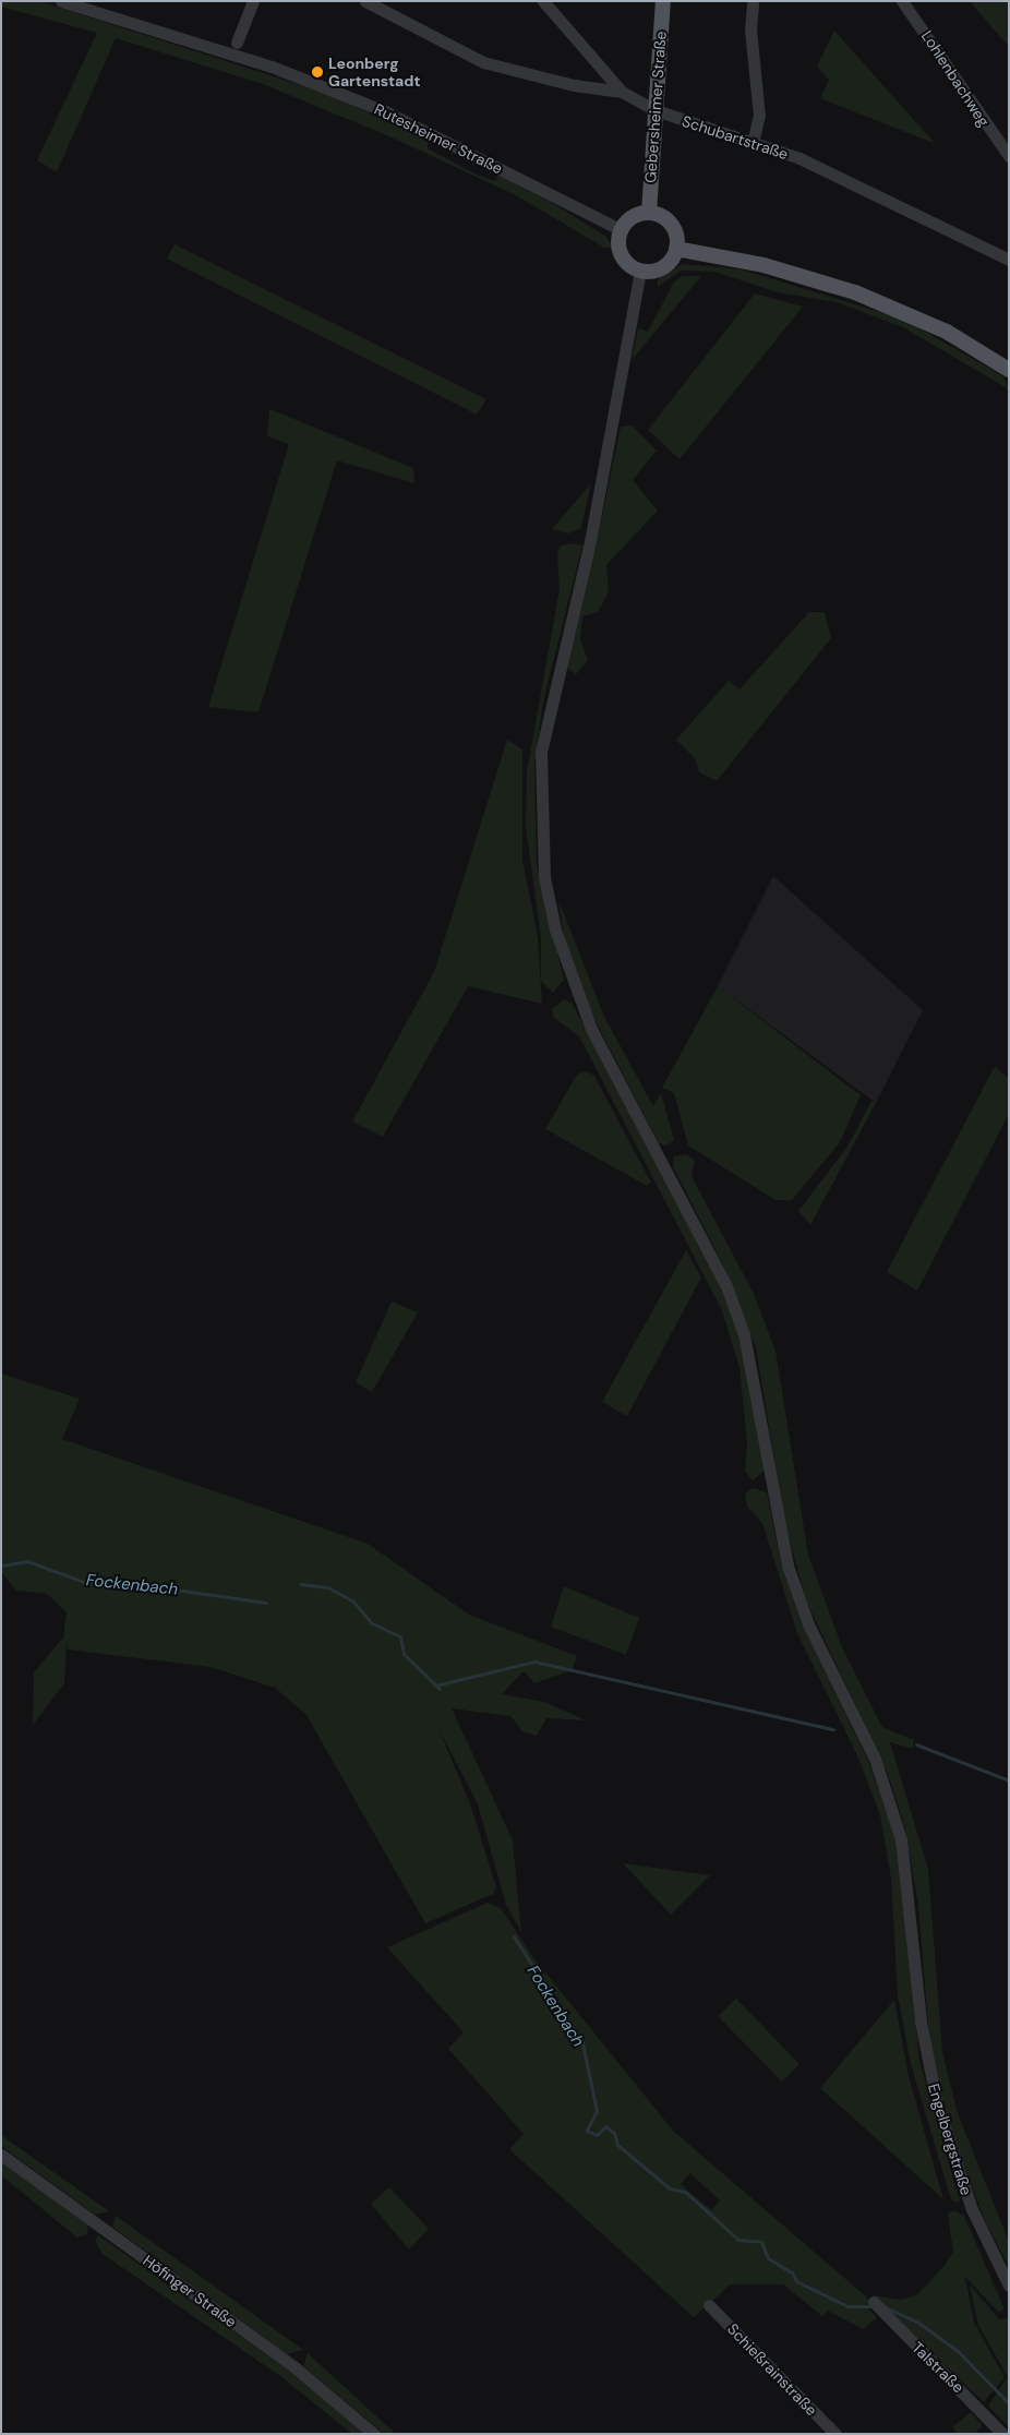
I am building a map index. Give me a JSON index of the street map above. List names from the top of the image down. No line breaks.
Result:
{"streets":{"main road":["Gebersheimer Straße"],"street":["Lohlenbachweg","Schubartstraße","Rutesheimer Straße","Engelbergstraße","Höfinger Straße","Talstraße","Schießrainstraße"]},"crossings":[["Gebersheimer Straße","Schubartstraße"],["Gebersheimer Straße","Rutesheimer Straße"],["Gebersheimer Straße","Engelbergstraße"],["Rutesheimer Straße","Engelbergstraße"]],"water":["Fockenbach"],"places":["Leonberg Gartenstadt"]}
